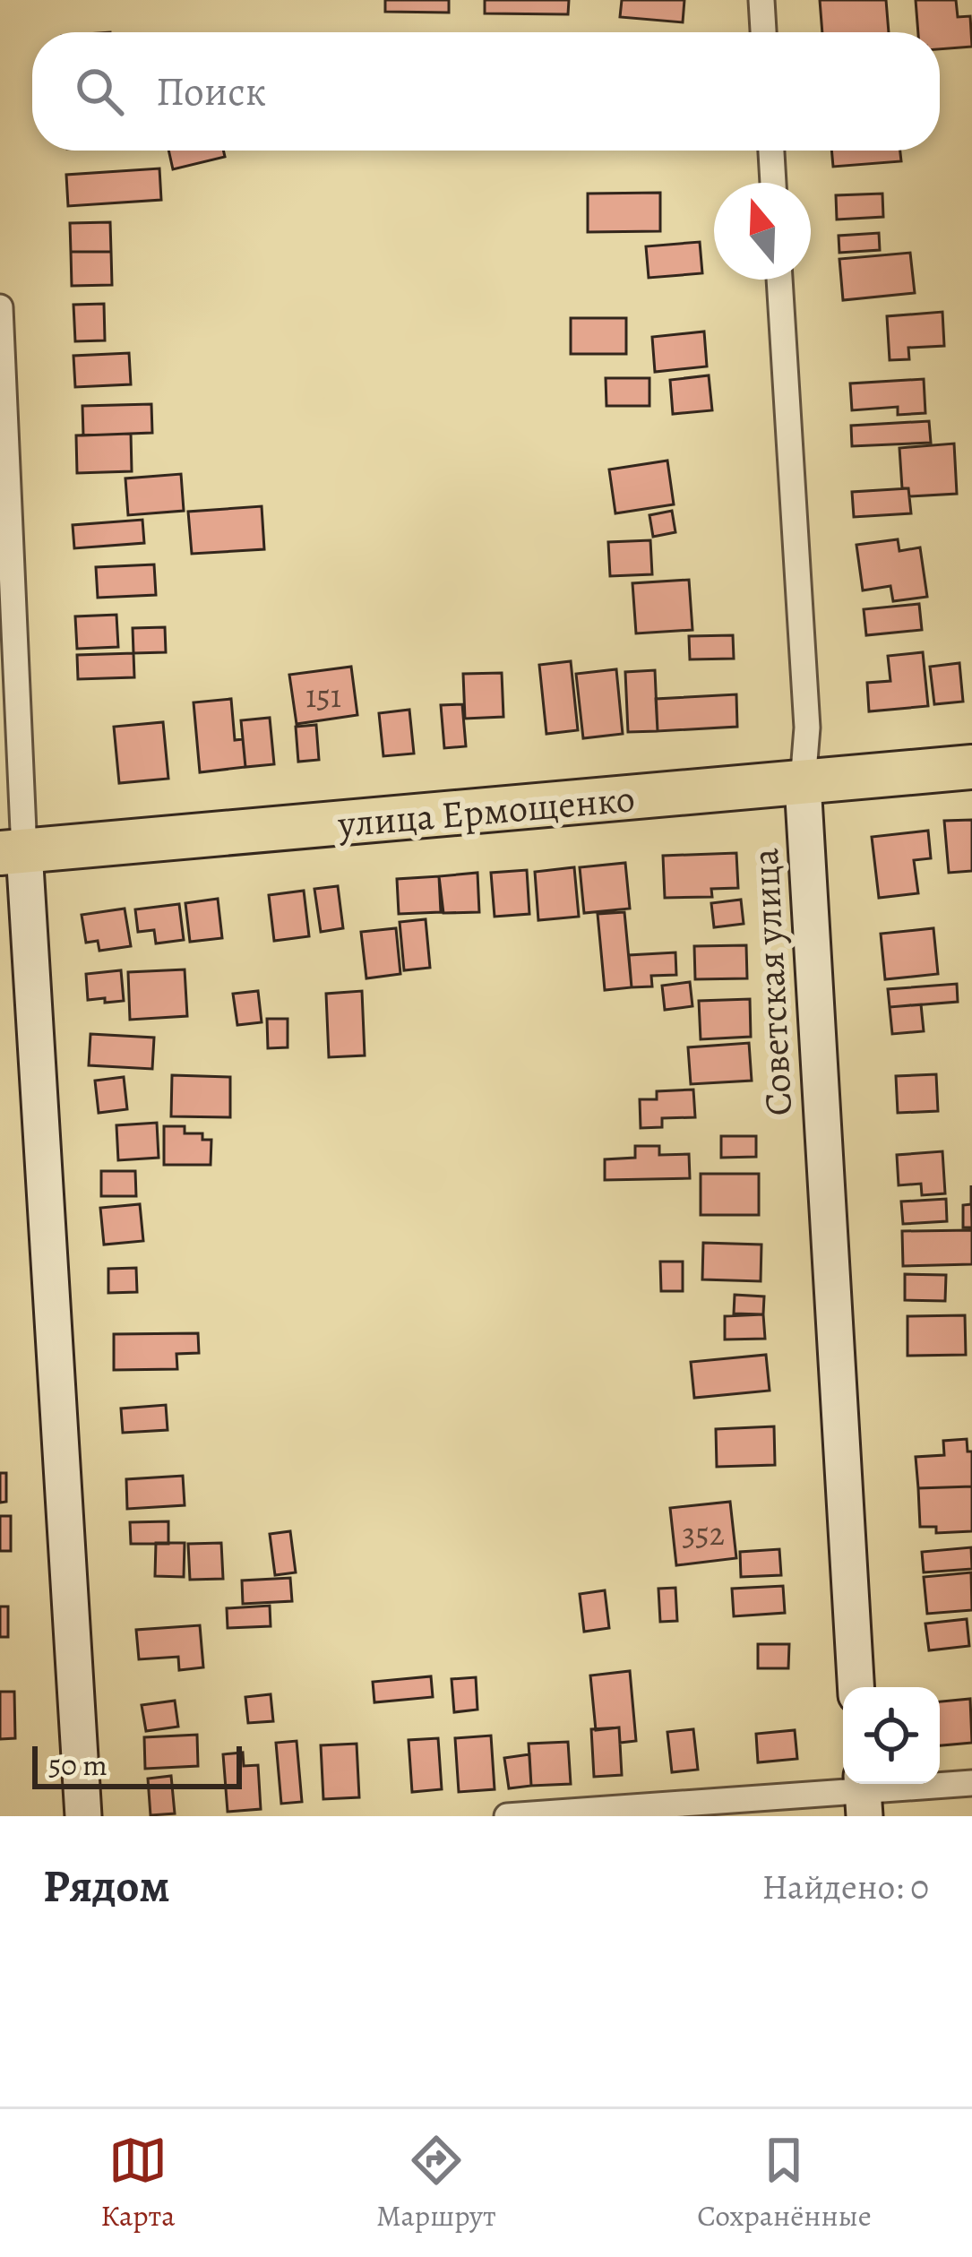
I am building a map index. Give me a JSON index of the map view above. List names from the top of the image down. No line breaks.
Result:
{"streets":{"highway":["улица Ермощенко"],"street":["Советская улица"]},"crossings":[["улица Ермощенко","Советская улица"]],"house_numbers":["151","352"],"scale_bar":"50 m","north":"top","page":{"search":"Поиск","scale":"50 m","heading":["Рядом","Найдено: 0"],"nav":["Карта","Маршрут","Сохранённые"]}}
